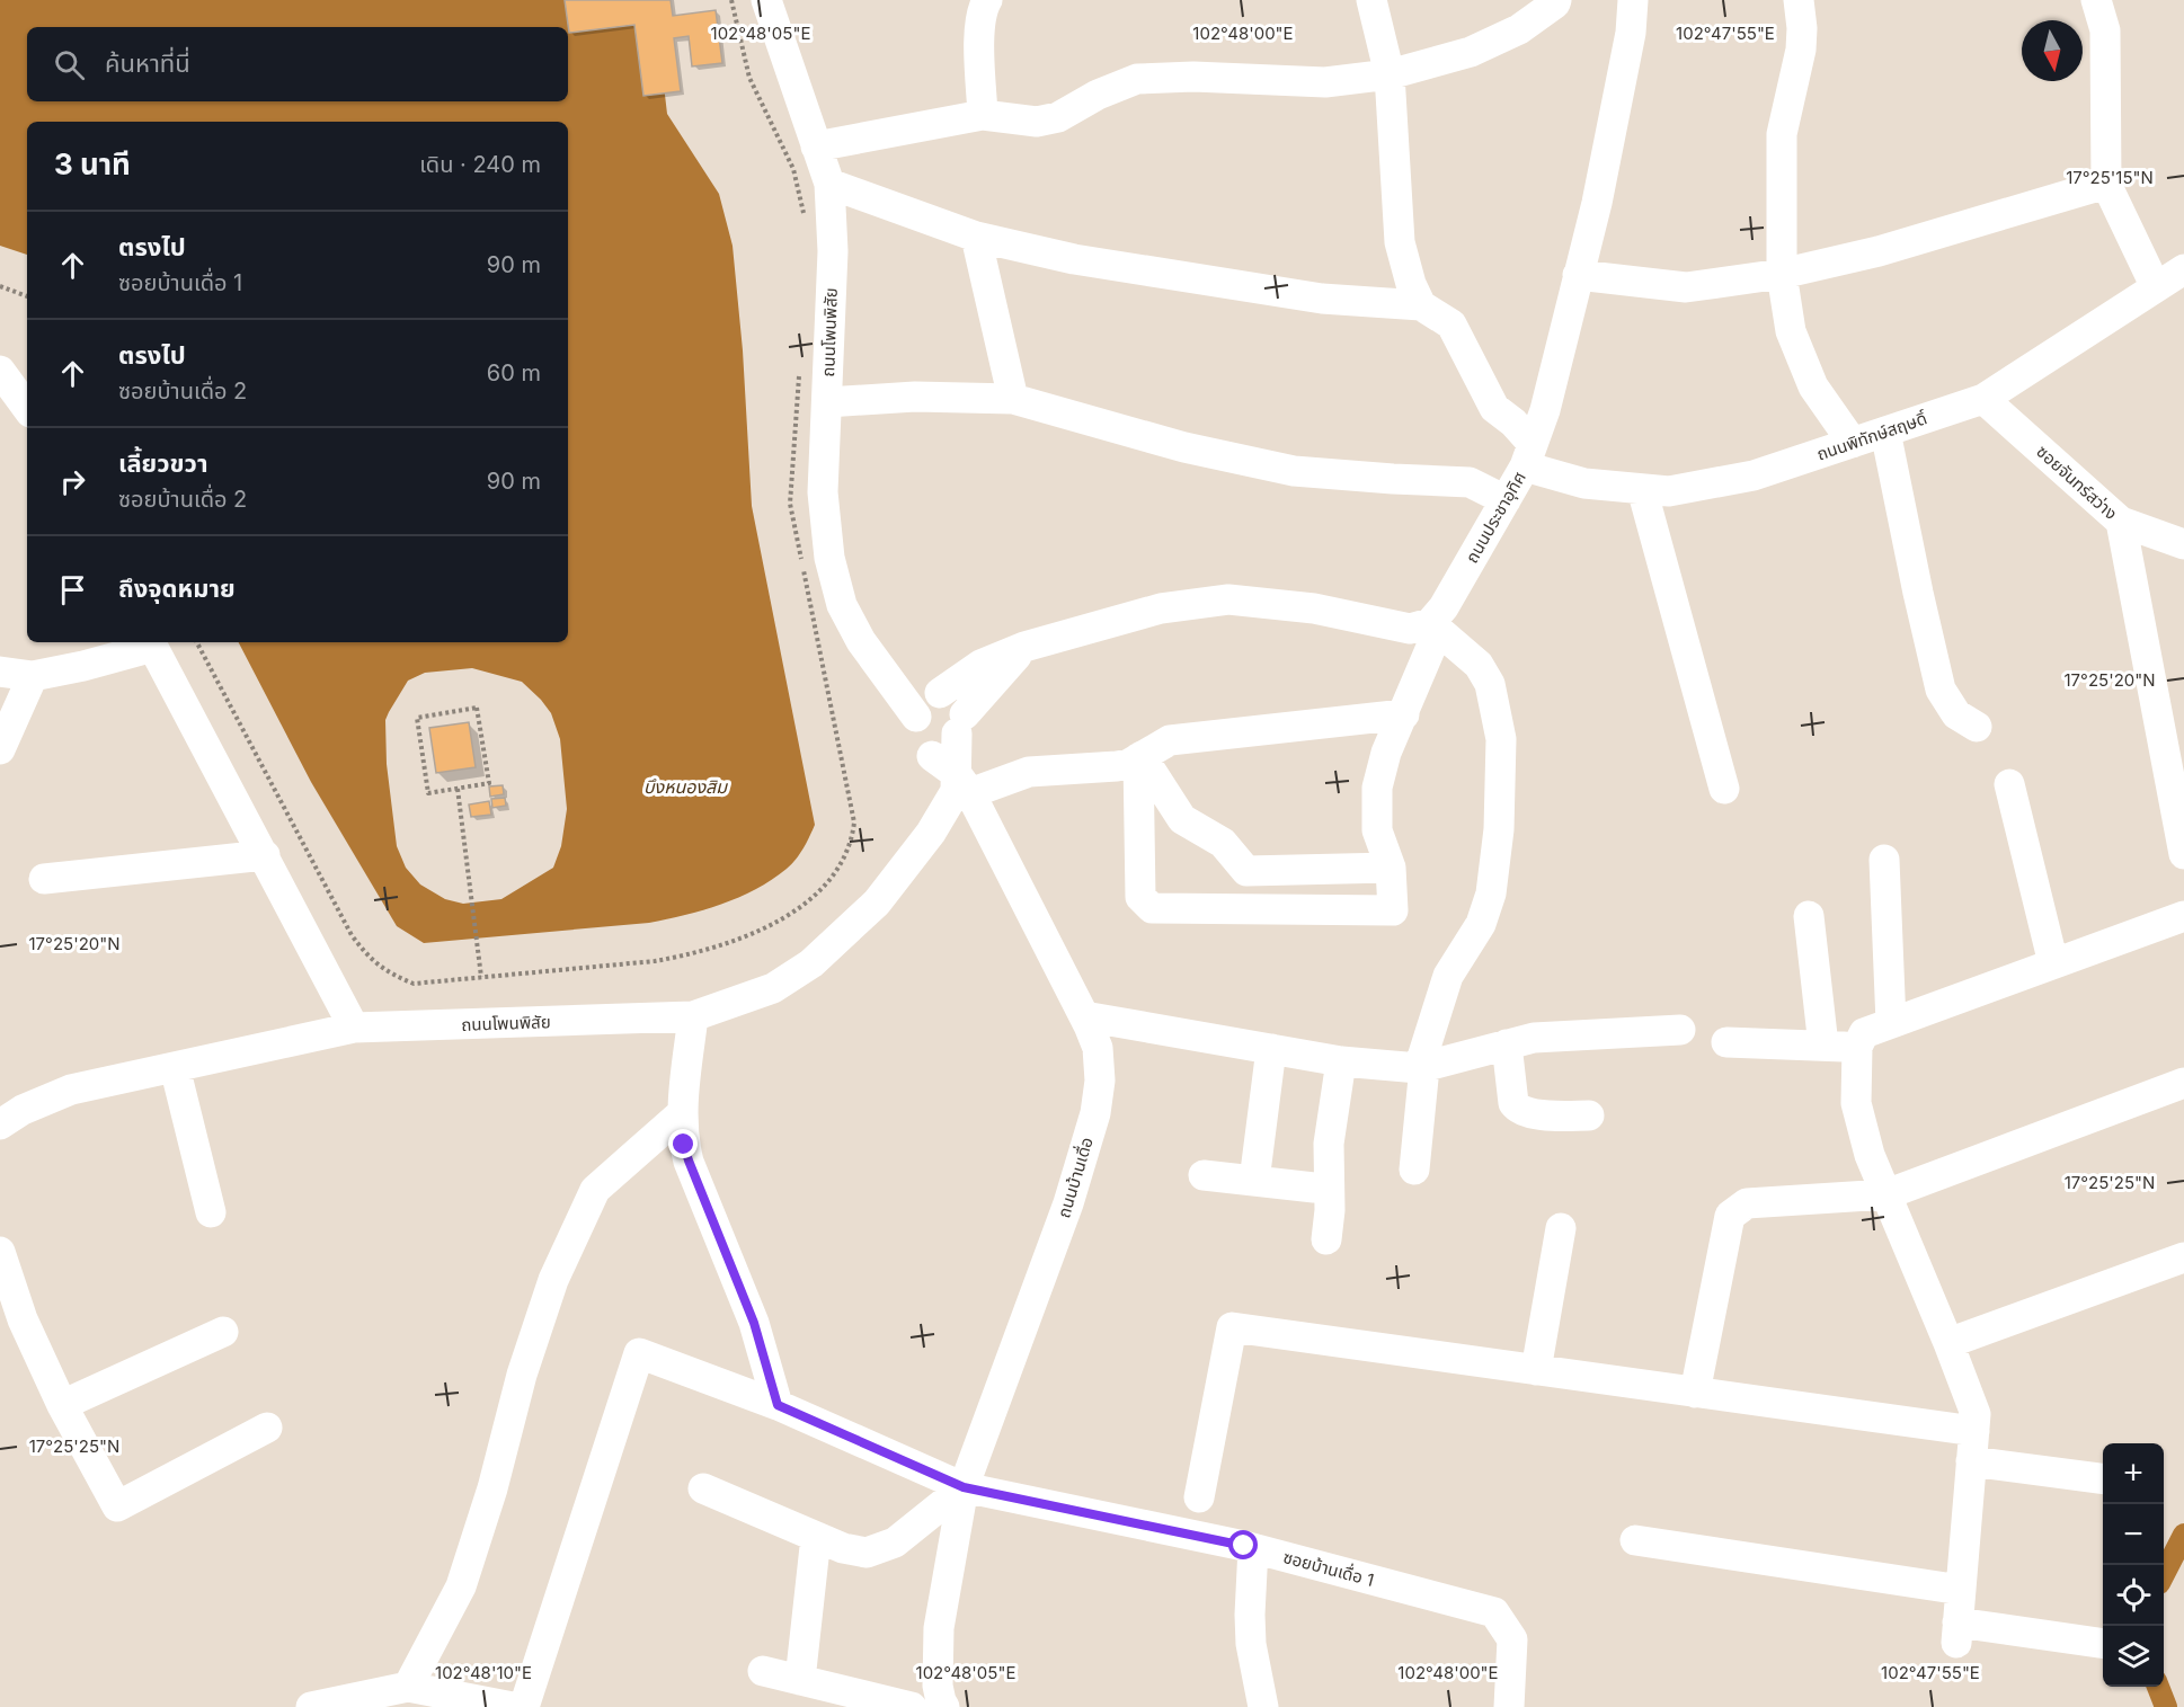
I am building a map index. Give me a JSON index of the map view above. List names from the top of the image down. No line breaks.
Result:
{"streets":{"street":["ถนนโพนพิสัย","ถนนพิทักษ์สฤษดิ์","ซอยจันทร์สว่าง","ถนนประชาอุทิศ","ถนนบ้านเดื่อ","ซอยบ้านเดื่อ 1"]},"crossings":[["ถนนโพนพิสัย","ถนนบ้านเดื่อ"],["ถนนพิทักษ์สฤษดิ์","ซอยจันทร์สว่าง"],["ถนนพิทักษ์สฤษดิ์","ถนนประชาอุทิศ"],["ถนนบ้านเดื่อ","ซอยบ้านเดื่อ 1"]],"water":["บึงหนองสิม"],"north":"bottom","page":{"search":"ค้นหาที่นี่","heading":["3 นาที","เดิน · 240 m"],"list":[["ตรงไป","ซอยบ้านเดื่อ 1","90 m"],["ตรงไป","ซอยบ้านเดื่อ 2","60 m"],["เลี้ยวขวา","ซอยบ้านเดื่อ 2","90 m"],"ถึงจุดหมาย"],"map_buttons":["+","−"]},"coordinates":["102°48'05\"E","102°48'00\"E","102°47'55\"E","17°25'15\"N","17°25'20\"N","17°25'25\"N","102°48'10\"E"]}
